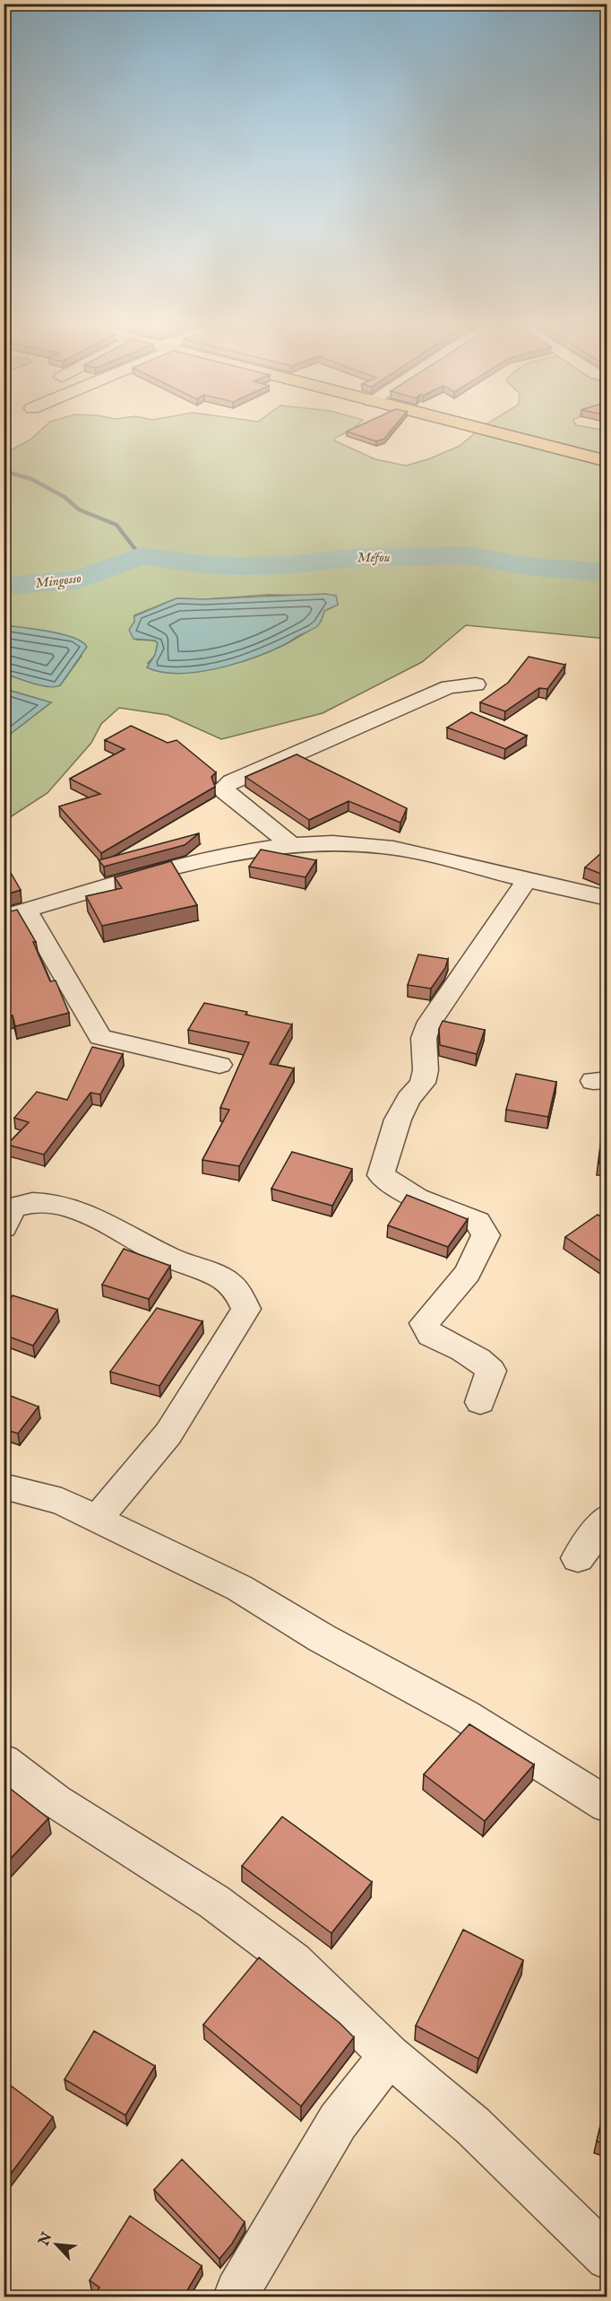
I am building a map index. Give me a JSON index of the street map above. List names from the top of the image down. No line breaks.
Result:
{"water":["Méfou","Mingosso"],"north":"top left"}
